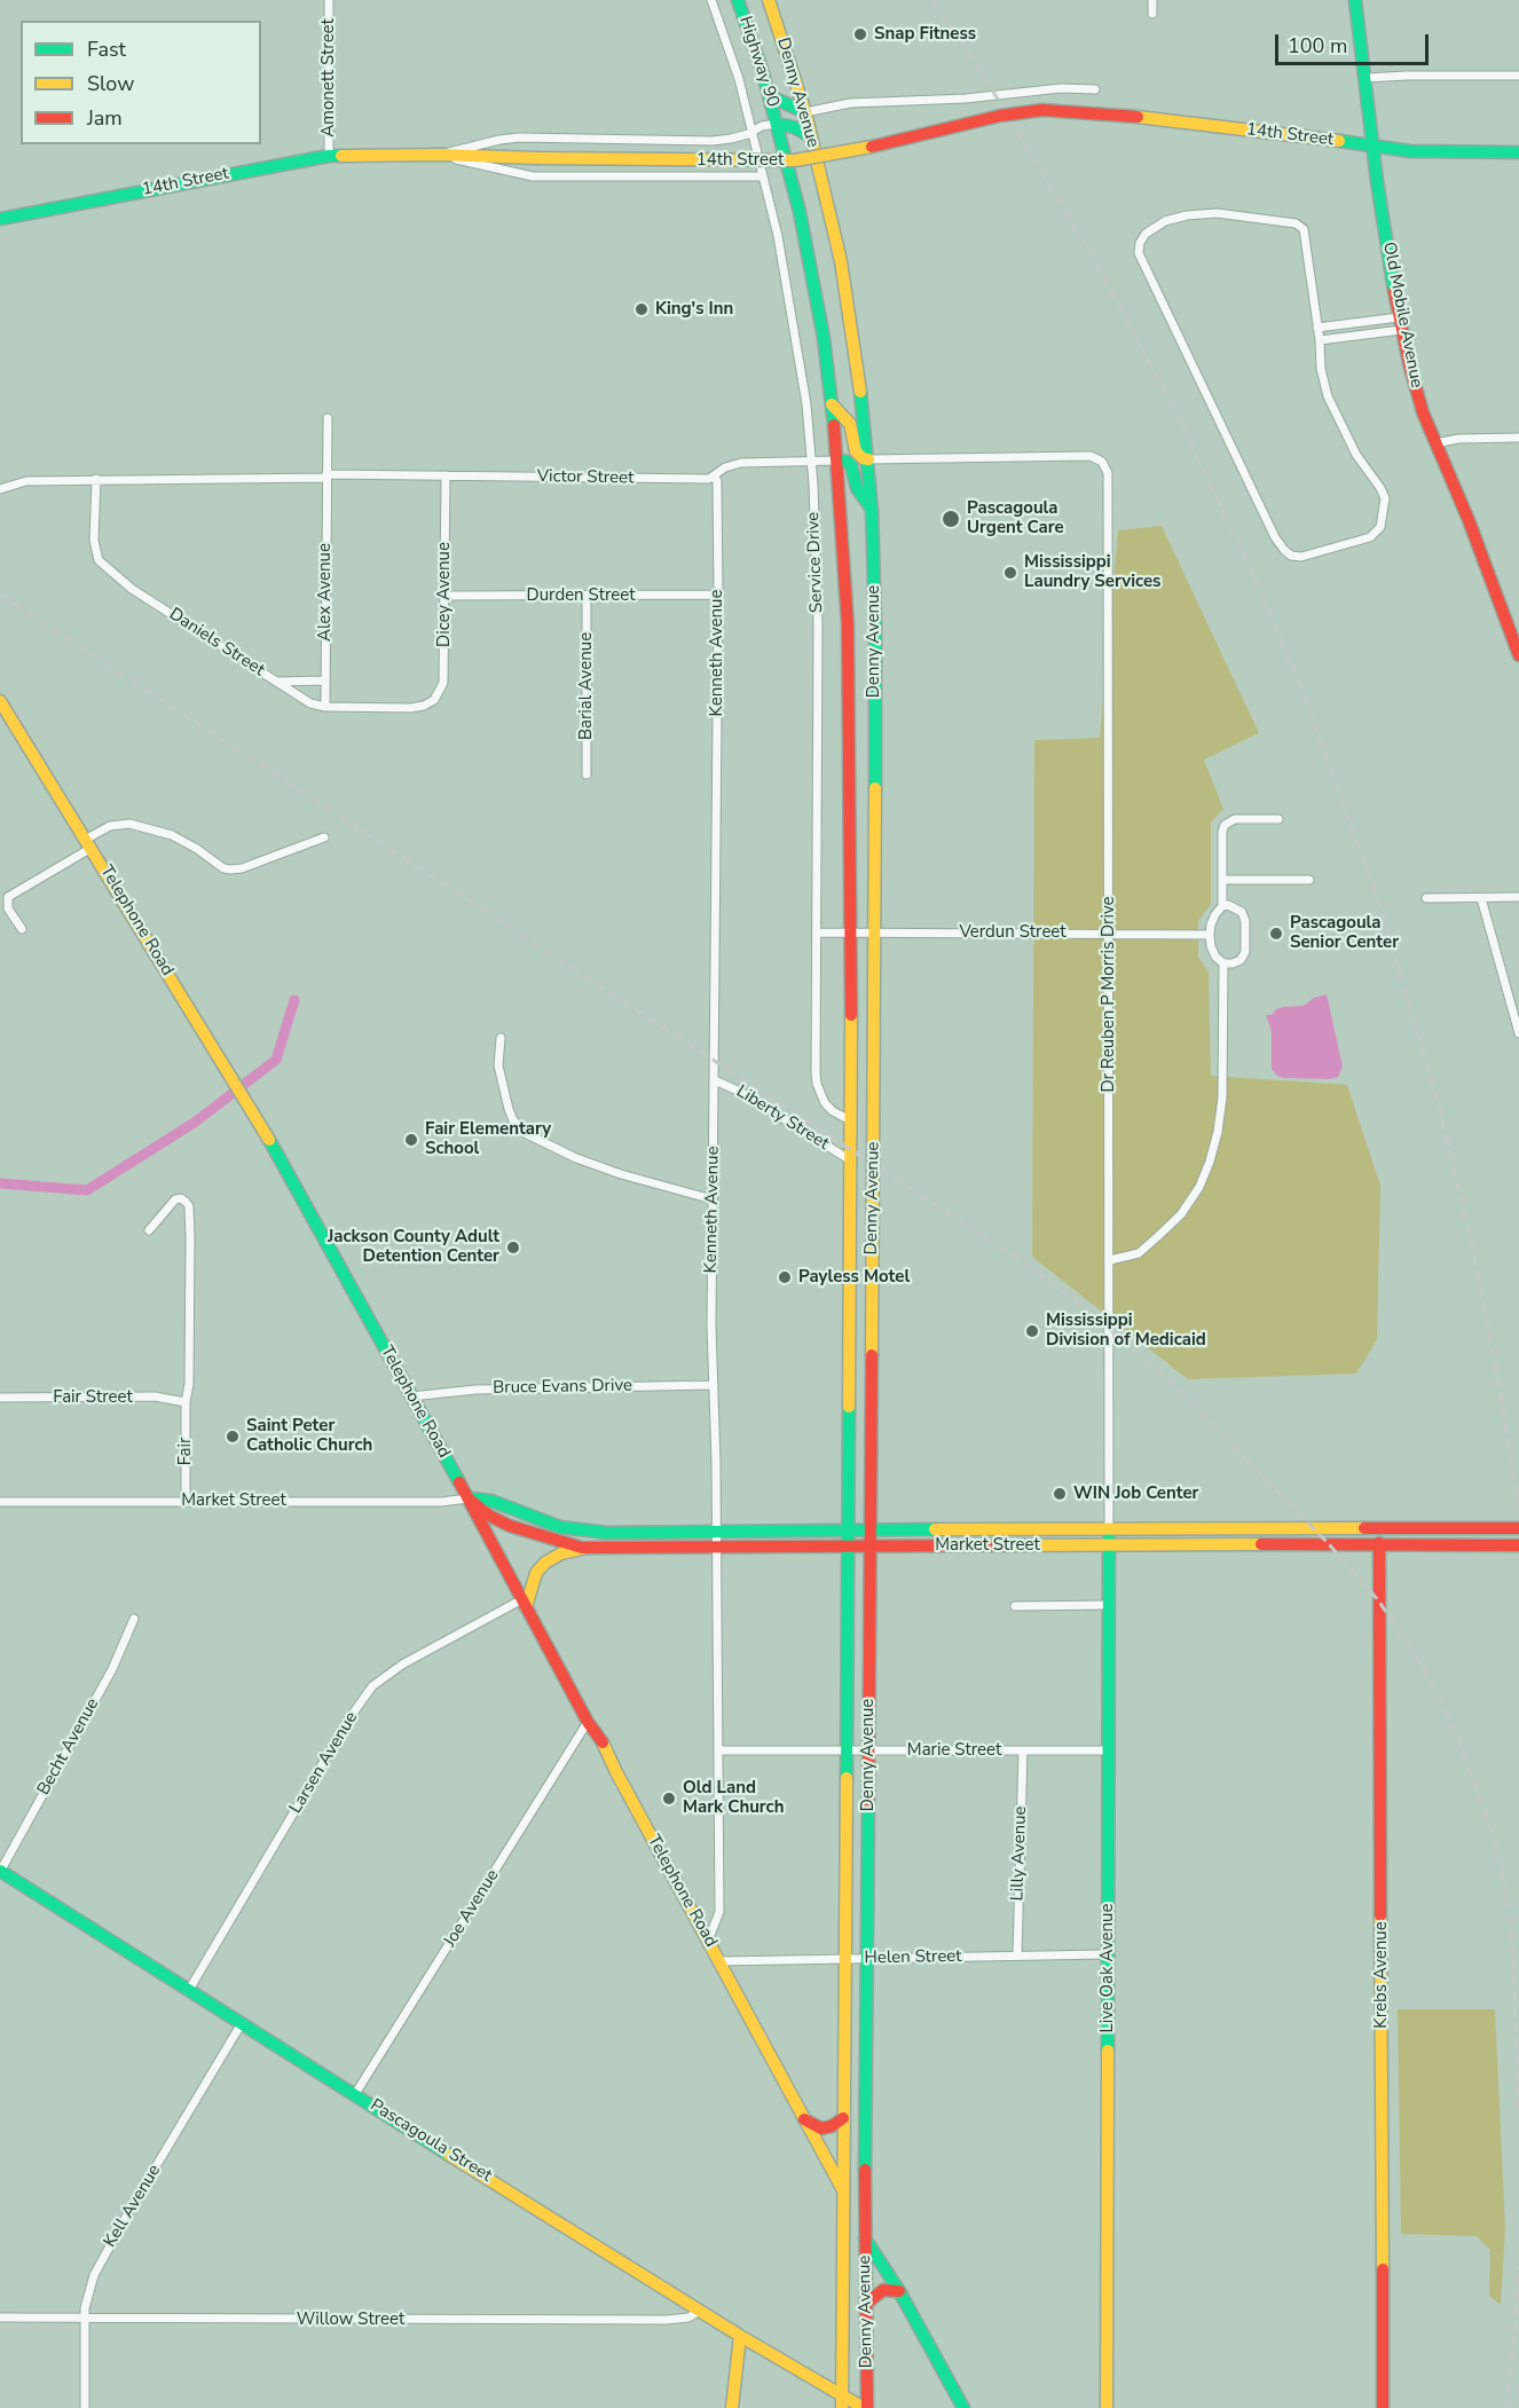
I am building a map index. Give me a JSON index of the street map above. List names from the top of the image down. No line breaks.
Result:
{"streets":{"main road":["Highway 90","Denny Avenue","14th Street","Old Mobile Avenue","Telephone Road","Market Street","Live Oak Avenue","Krebs Avenue","Pascagoula Street"],"street":["Amonett Street","Victor Street","Service Drive","Alex Avenue","Dicey Avenue","Durden Street","Daniels Street","Kenneth Avenue","Barial Avenue","Verdun Street","Dr Reuben P Morris Drive","Liberty Street","Bruce Evans Drive","Fair Street","Fair","Becht Avenue","Marie Street","Larsen Avenue","Lilly Avenue","Joe Avenue","Helen Street","Kell Avenue","Willow Street"]},"crossings":[["Highway 90","Denny Avenue"],["Amonett Street","14th Street"],["Denny Avenue","Victor Street"],["Denny Avenue","Service Drive"],["Denny Avenue","Telephone Road"],["Denny Avenue","Verdun Street"],["Denny Avenue","Dr Reuben P Morris Drive"],["Denny Avenue","Liberty Street"],["Denny Avenue","Market Street"],["Denny Avenue","Marie Street"],["Denny Avenue","Helen Street"],["Denny Avenue","Pascagoula Street"],["14th Street","Old Mobile Avenue"],["Victor Street","Service Drive"],["Victor Street","Alex Avenue"],["Victor Street","Dicey Avenue"],["Victor Street","Daniels Street"],["Victor Street","Kenneth Avenue"],["Service Drive","Verdun Street"],["Alex Avenue","Daniels Street"],["Dicey Avenue","Durden Street"],["Dicey Avenue","Daniels Street"],["Durden Street","Kenneth Avenue"],["Durden Street","Barial Avenue"],["Kenneth Avenue","Telephone Road"],["Kenneth Avenue","Liberty Street"],["Kenneth Avenue","Bruce Evans Drive"],["Kenneth Avenue","Market Street"],["Kenneth Avenue","Marie Street"],["Telephone Road","Bruce Evans Drive"],["Telephone Road","Market Street"],["Telephone Road","Larsen Avenue"],["Telephone Road","Joe Avenue"],["Telephone Road","Helen Street"],["Verdun Street","Dr Reuben P Morris Drive"],["Dr Reuben P Morris Drive","Market Street"],["Dr Reuben P Morris Drive","Live Oak Avenue"],["Fair Street","Fair"],["Fair","Market Street"],["Market Street","Live Oak Avenue"],["Market Street","Krebs Avenue"],["Becht Avenue","Pascagoula Street"],["Marie Street","Lilly Avenue"],["Marie Street","Live Oak Avenue"],["Larsen Avenue","Pascagoula Street"],["Lilly Avenue","Helen Street"],["Joe Avenue","Pascagoula Street"],["Helen Street","Live Oak Avenue"],["Pascagoula Street","Kell Avenue"],["Pascagoula Street","Willow Street"],["Kell Avenue","Willow Street"]],"places":["Snap Fitness","King's Inn","Pascagoula Urgent Care","Mississippi Laundry Services","Pascagoula Senior Center","Fair Elementary School","Jackson County Adult Detention Center","Payless Motel","Mississippi Division of Medicaid","Saint Peter Catholic Church","WIN Job Center","Old Land Mark Church"],"legend":["Fast","Slow","Jam"],"scale_bar":"100 m"}
